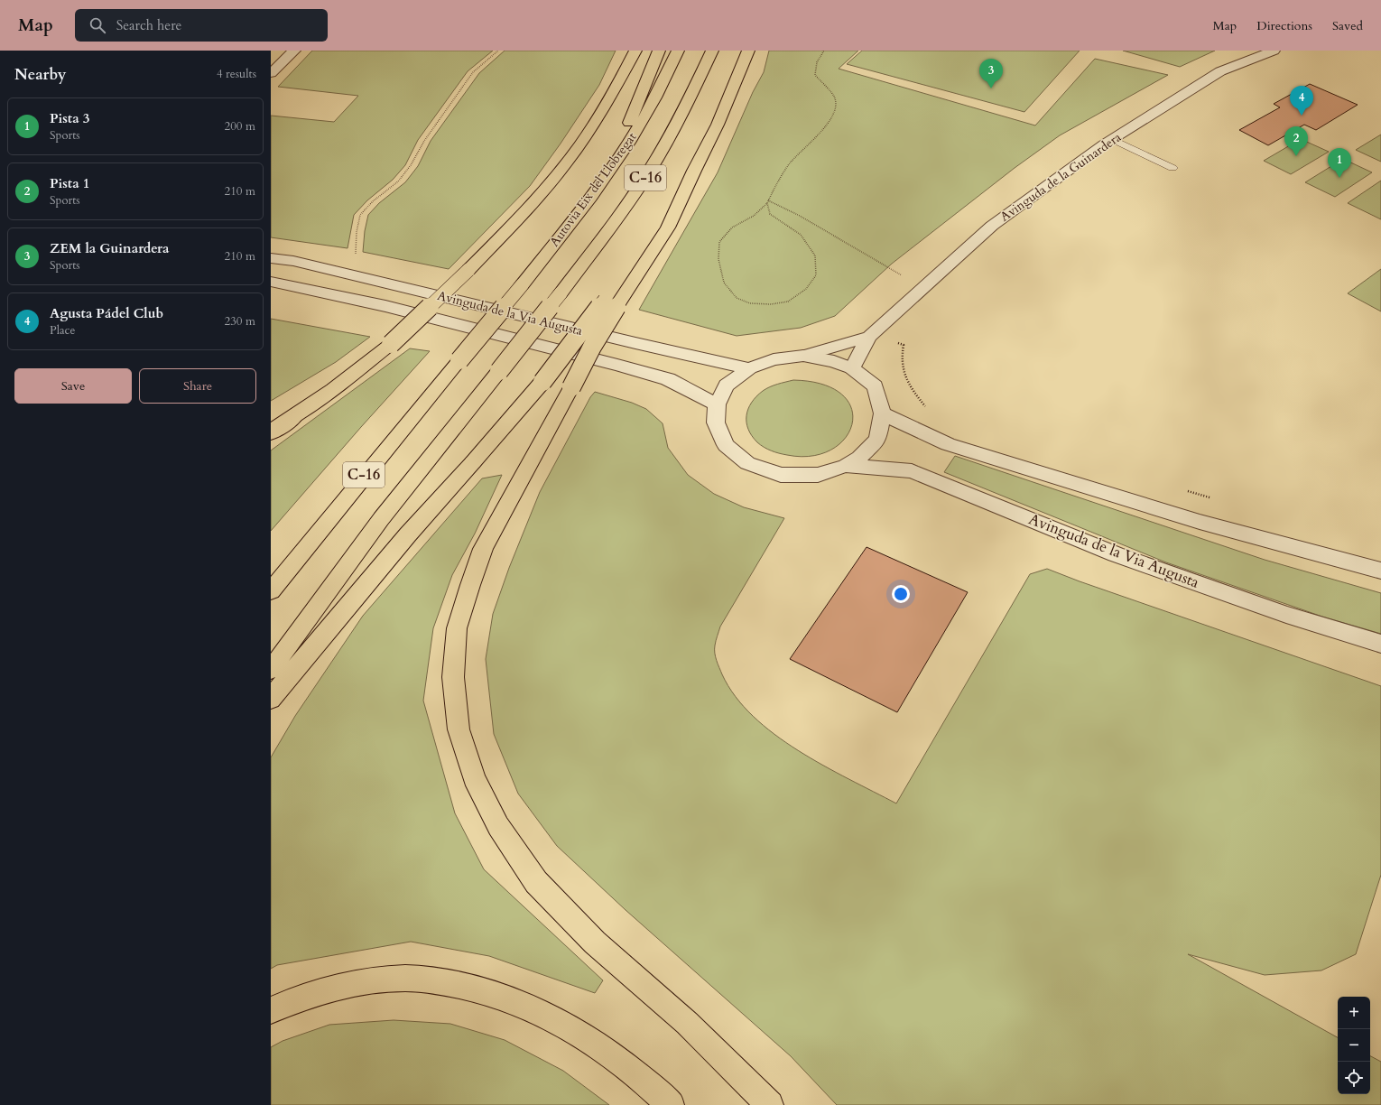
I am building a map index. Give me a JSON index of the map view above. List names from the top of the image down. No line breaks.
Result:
{"streets":{"highway":["C-16","Autovia Eix del Llobregat"],"street":["Avinguda de la Guinardera","Avinguda de la Via Augusta"]},"page":{"header":"Map","search":"Search here","nav":["Map","Directions","Saved"],"heading":["Nearby","4 results"],"pins":["3","4","2","1"],"list":[{"mark":"1","name":"Pista 3","note":"Sports","value":"200 m"},{"mark":"2","name":"Pista 1","note":"Sports","value":"210 m"},{"mark":"3","name":"ZEM la Guinardera","note":"Sports","value":"210 m"},{"mark":"4","name":"Agusta Pádel Club","note":"Place","value":"230 m"}],"buttons":["Save","Share"],"map_buttons":["+","−"]}}
